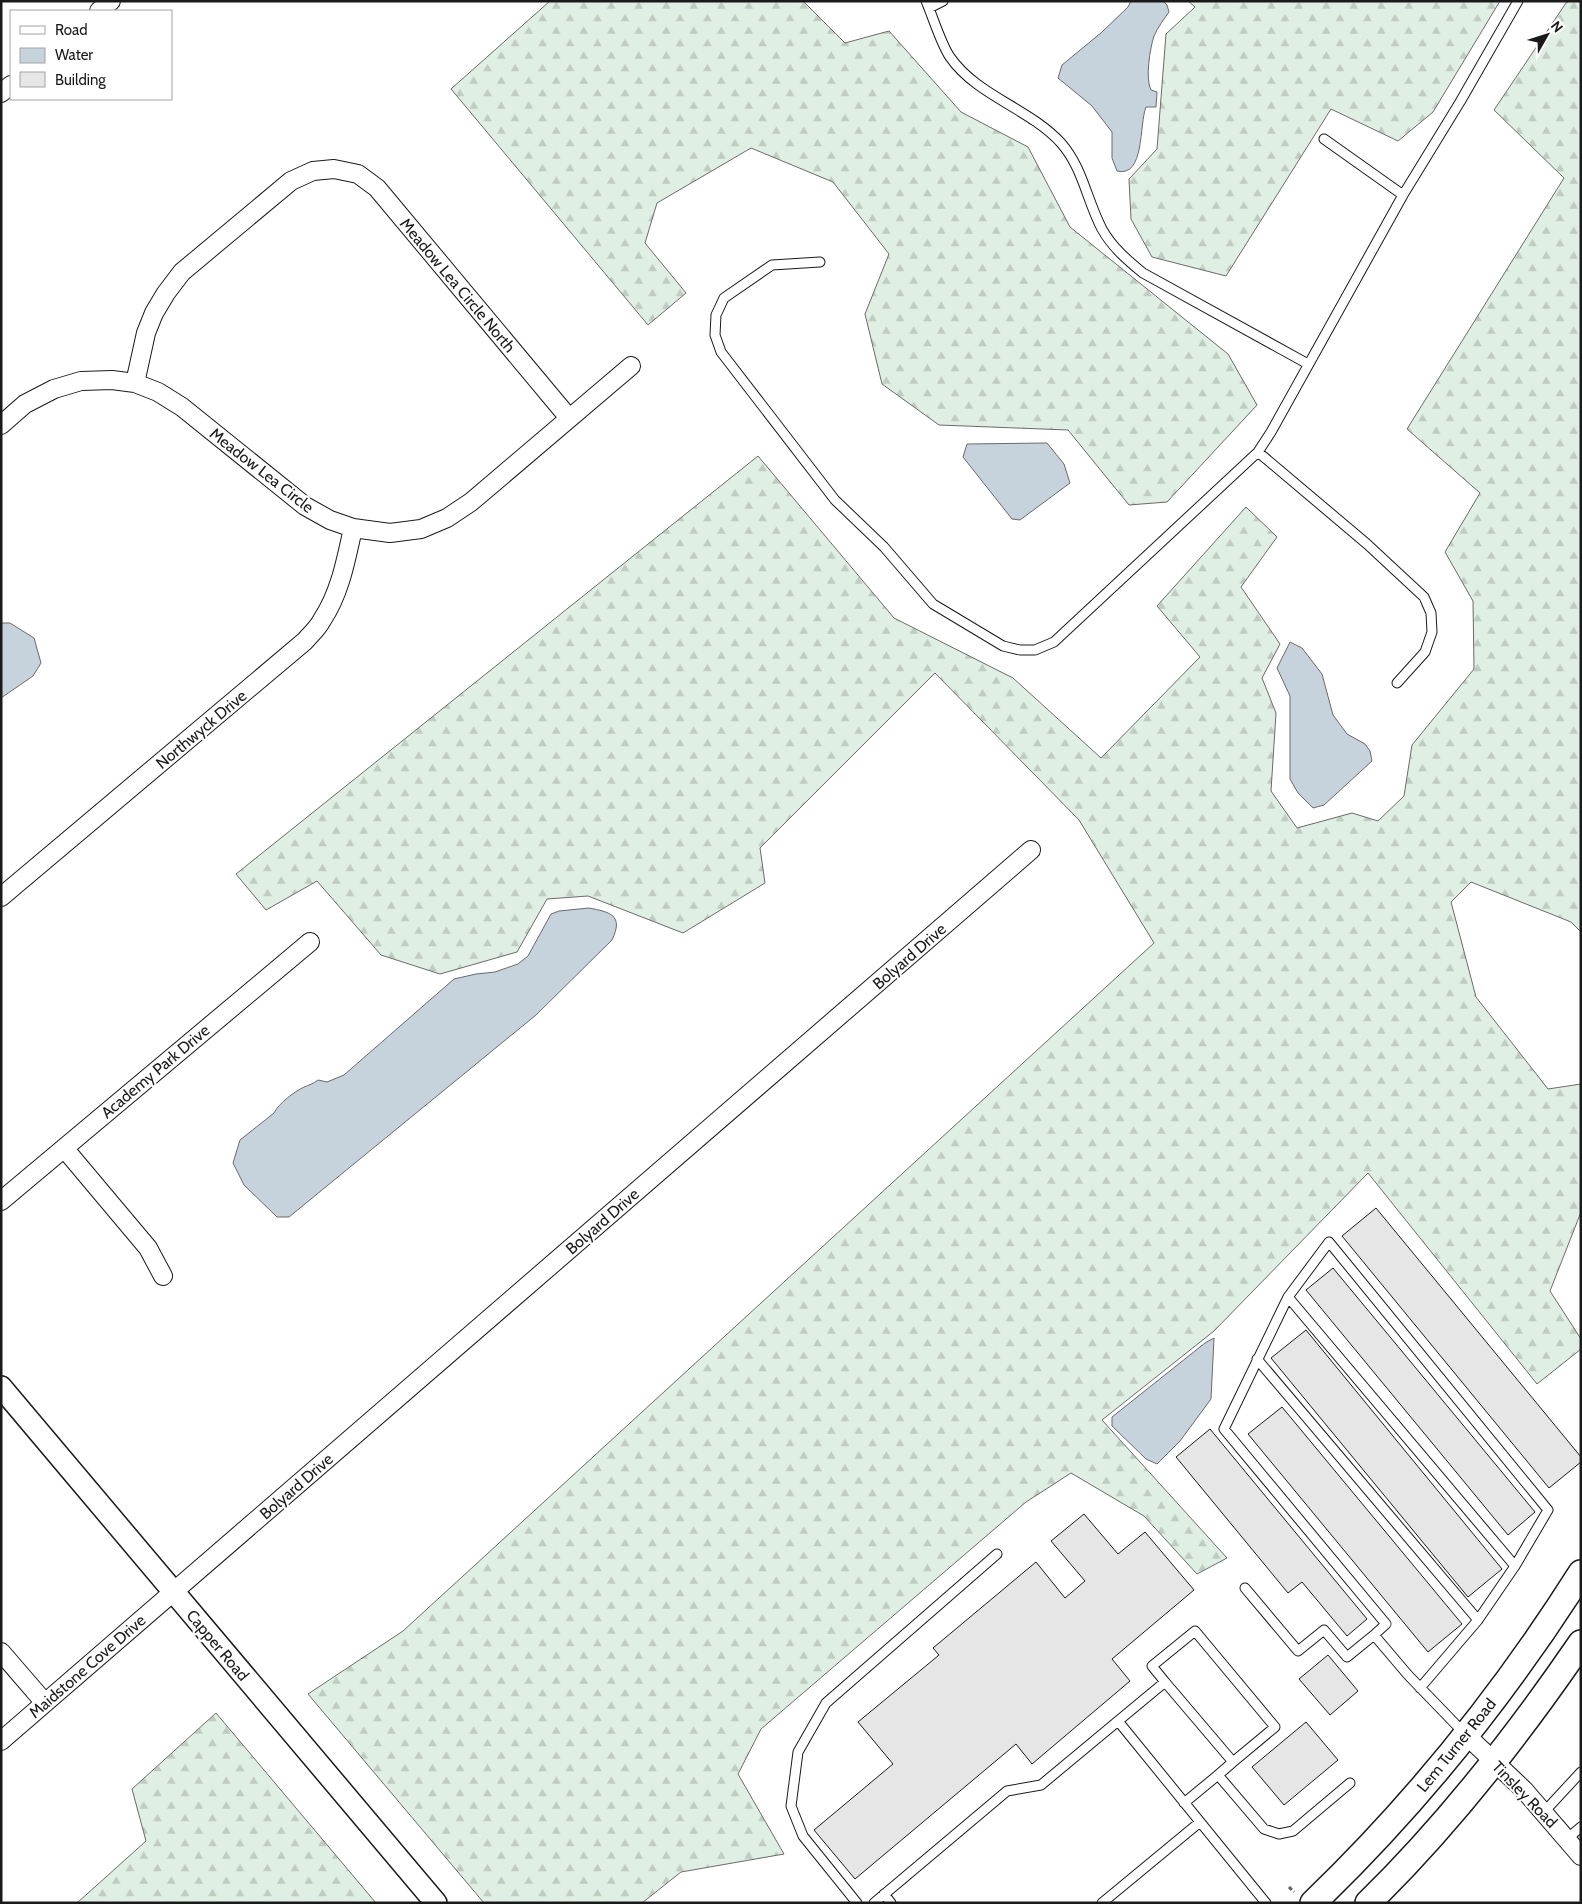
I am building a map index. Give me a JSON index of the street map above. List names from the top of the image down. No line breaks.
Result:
{"streets":{"main road":["Lem Turner Road"],"street":["Meadow Lea Circle North","Meadow Lea Circle","Northwyck Drive","Bolyard Drive","Academy Park Drive","Capper Road","Maidstone Cove Drive","Tinsley Road"]},"crossings":[["Meadow Lea Circle North","Meadow Lea Circle"],["Meadow Lea Circle","Northwyck Drive"],["Bolyard Drive","Capper Road"],["Bolyard Drive","Maidstone Cove Drive"],["Capper Road","Maidstone Cove Drive"],["Lem Turner Road","Tinsley Road"]],"legend":["Road","Water","Building"],"north":"top right"}
